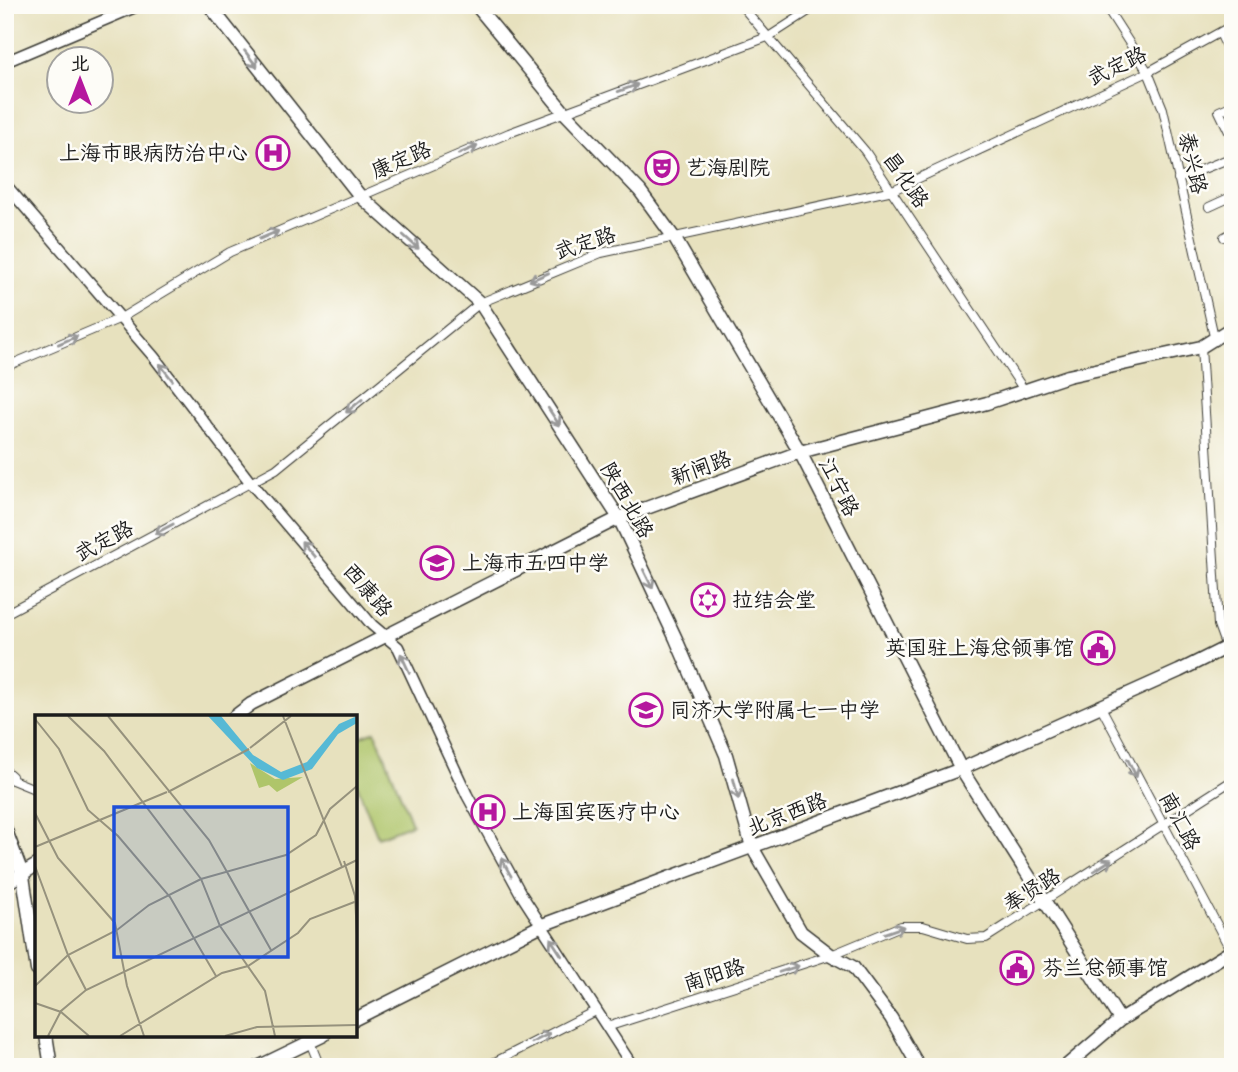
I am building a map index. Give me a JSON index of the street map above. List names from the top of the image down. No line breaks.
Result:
{"streets":{"main road":["新闸路","江宁路","陕西北路","北京西路"],"street":["武定路","康定路","泰兴路","昌化路","西康路","南汇路","奉贤路","南阳路"]},"crossings":[["武定路","泰兴路"],["武定路","昌化路"],["武定路","江宁路"],["武定路","陕西北路"],["武定路","西康路"],["康定路","昌化路"],["康定路","江宁路"],["康定路","陕西北路"],["康定路","西康路"],["泰兴路","新闸路"],["昌化路","新闸路"],["新闸路","江宁路"],["新闸路","陕西北路"],["新闸路","西康路"],["江宁路","北京西路"],["江宁路","奉贤路"],["陕西北路","北京西路"],["陕西北路","奉贤路"],["陕西北路","南阳路"],["西康路","北京西路"],["西康路","南阳路"],["北京西路","南汇路"],["南汇路","奉贤路"],["奉贤路","南阳路"]],"one_way":["武定路","康定路","陕西北路","西康路","南汇路","奉贤路","南阳路"],"places":{"hospital":["上海市眼病防治中心","上海国宾医疗中心"],"theatre":["艺海剧院"],"school or university":["上海市五四中学","同济大学附属七一中学"],"synagogue":["拉结会堂"],"public building":["英国驻上海总领事馆","芬兰总领事馆"]},"north":"top"}
